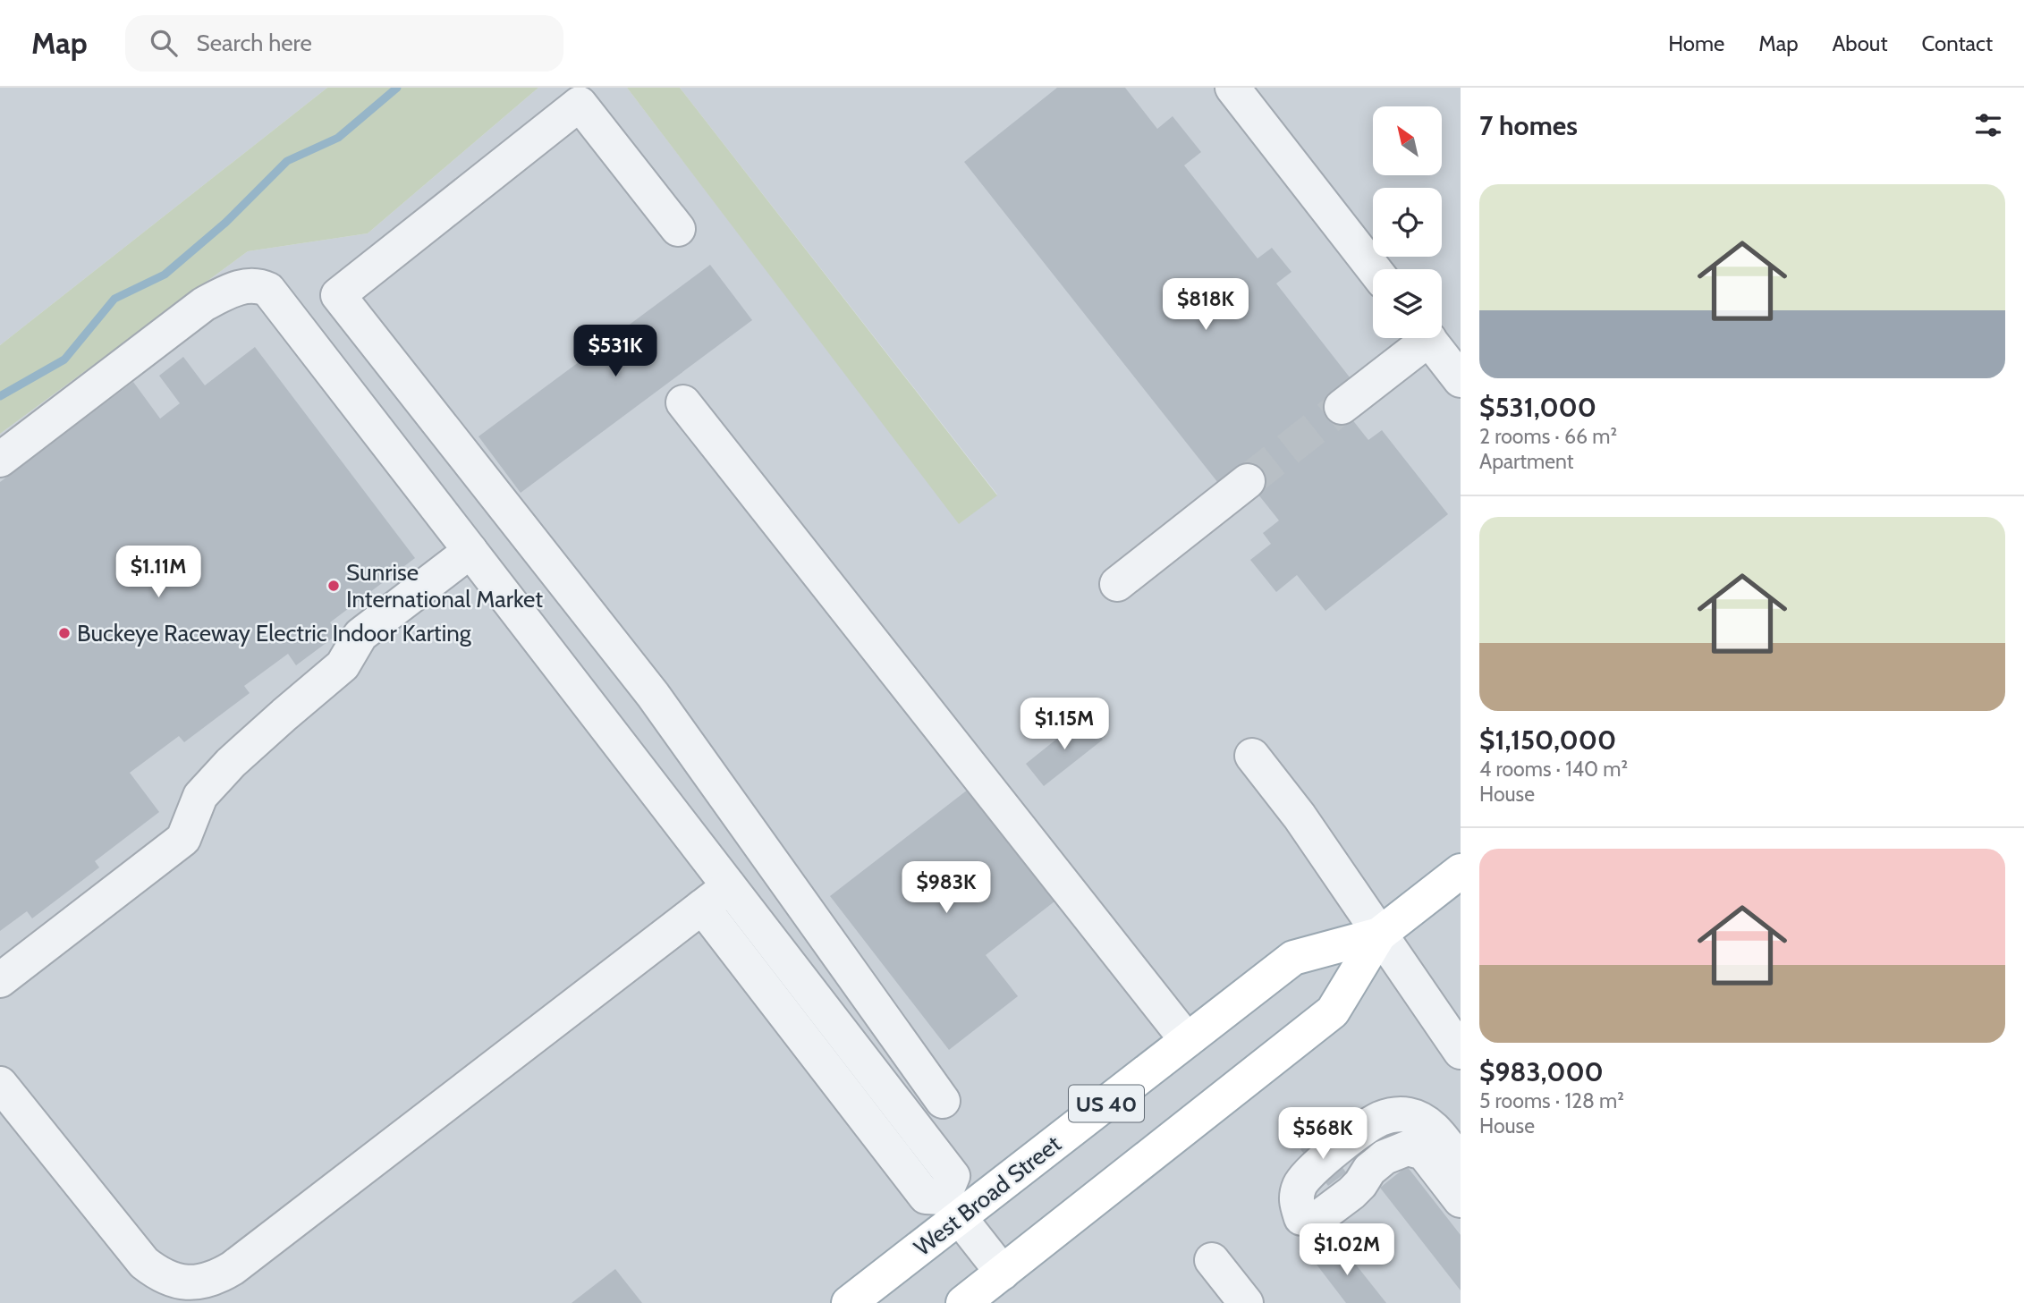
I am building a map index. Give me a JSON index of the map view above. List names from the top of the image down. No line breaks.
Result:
{"streets":{"main road":["US 40","West Broad Street"]},"places":["Sunrise International Market","Buckeye Raceway Electric Indoor Karting"],"north":"top left","page":{"header":"Map","search":"Search here","nav":["Home","Map","About","Contact"],"heading":"7 homes","list":[{"name":"$531,000","note":"2 rooms · 66 m² · Apartment"},{"name":"$1,150,000","note":"4 rooms · 140 m² · House"},{"name":"$983,000","note":"5 rooms · 128 m² · House"}],"price":["$818K","$531K","$1.11M","$1.15M","$983K","$568K","$1.02M"]}}
